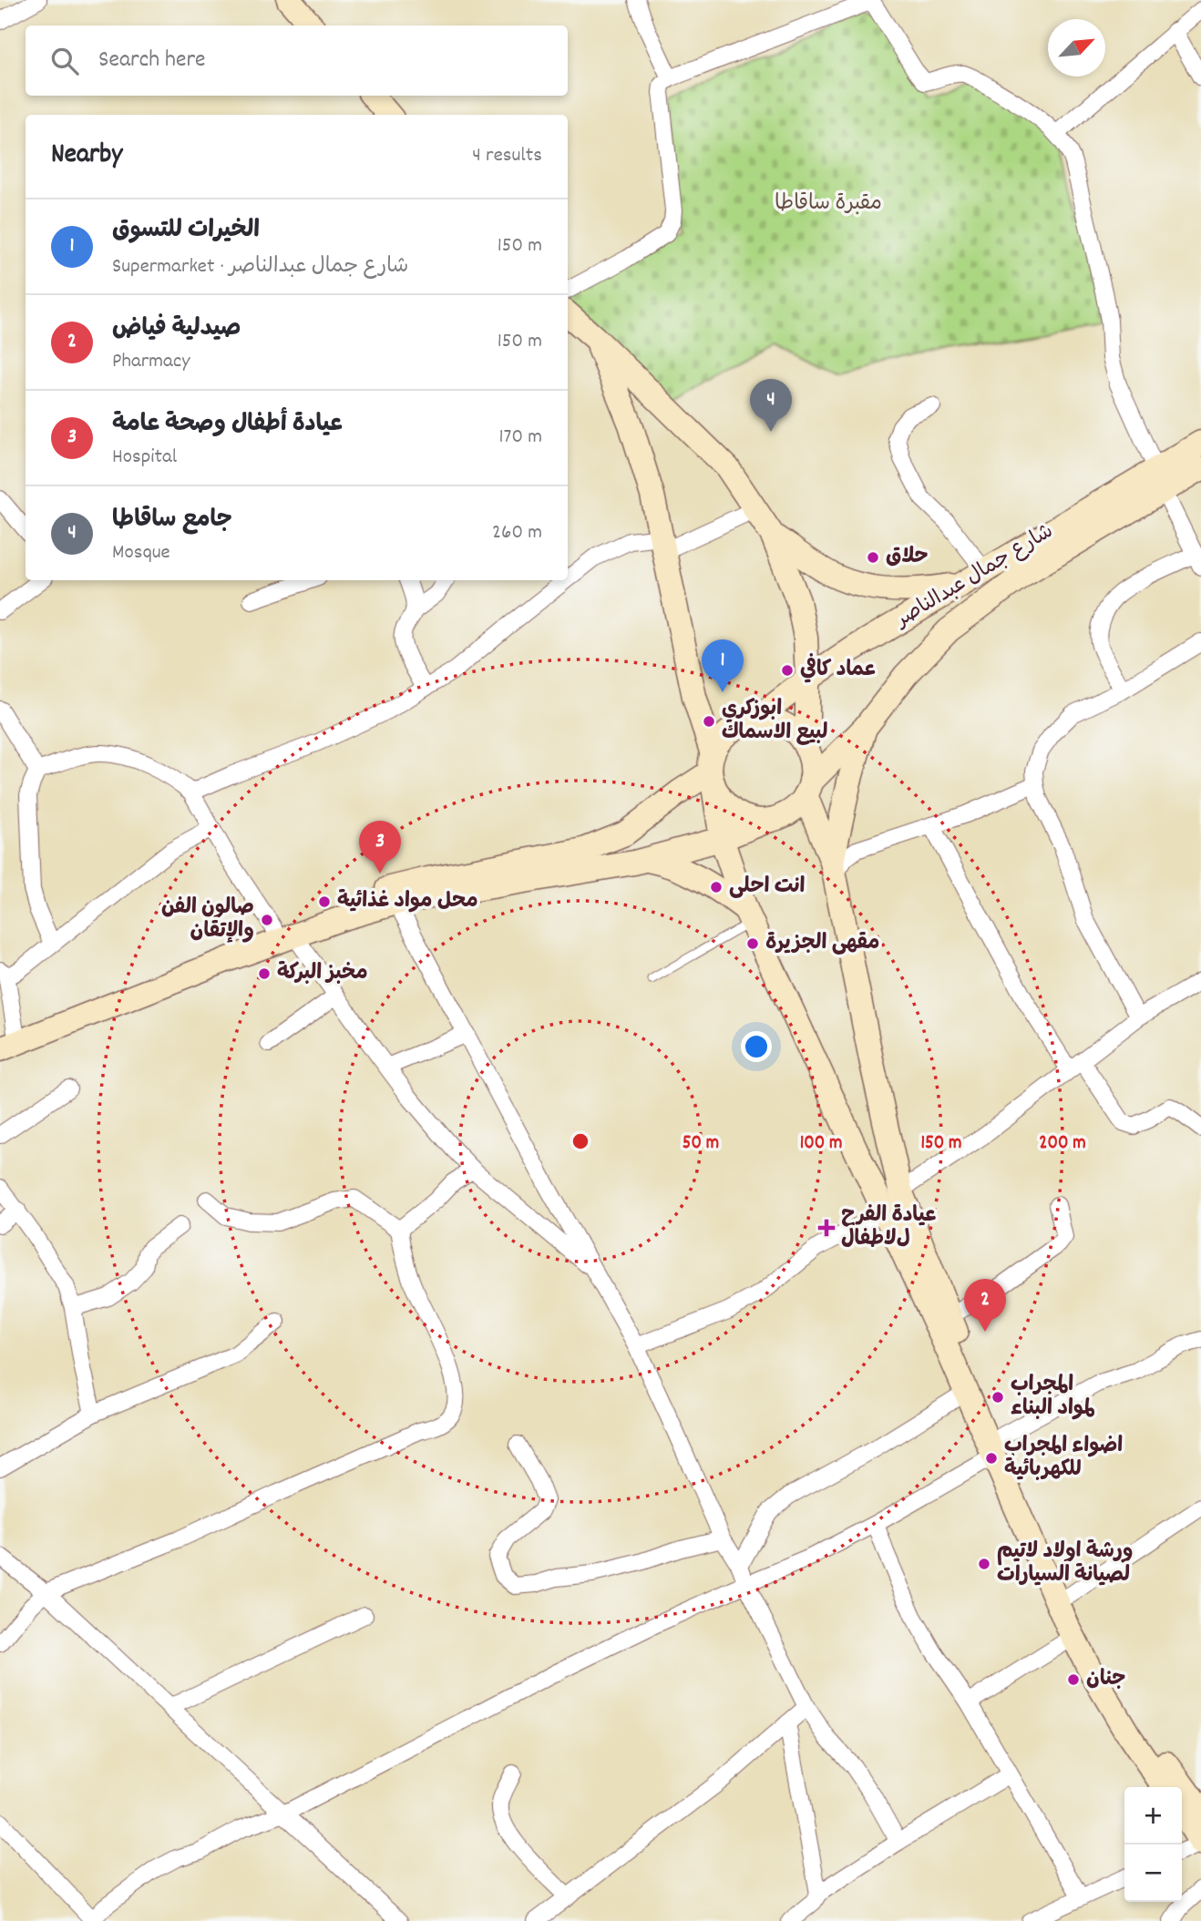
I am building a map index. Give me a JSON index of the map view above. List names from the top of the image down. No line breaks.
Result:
{"streets":{"main road":["شارع جمال عبدالناصر"]},"parks":["مقبرة ساقاطا"],"places":{"other":["حلاق","عماد كافي","ابوزكري لبيع اﻻسماك","انت احلى","محل مواد غذائية","صالون الفن والإتقان","مقهى الجزيرة","مخبز البركة","المجراب لمواد البناء","اضواء المجراب للكهربائية","ورشة اوﻻد ﻻتيم لصيانة السيارات","جنان"],"health":["عيادة الفرح لﻻطفال"]},"north":"top right","page":{"search":"Search here","heading":["Nearby","4 results"],"list":[{"mark":"1","name":"الخيرات للتسوق","note":"Supermarket · شارع جمال عبدالناصر","value":"150 m"},{"mark":"2","name":"صيدلية فياض","note":"Pharmacy","value":"150 m"},{"mark":"3","name":"عيادة أطفال وصحة عامة","note":"Hospital","value":"170 m"},{"mark":"4","name":"جامع ساقاطا","note":"Mosque","value":"260 m"}],"pins":["4","1","3","2"],"map_buttons":["+","−"]},"rings":["50 m","100 m","150 m","200 m"]}
